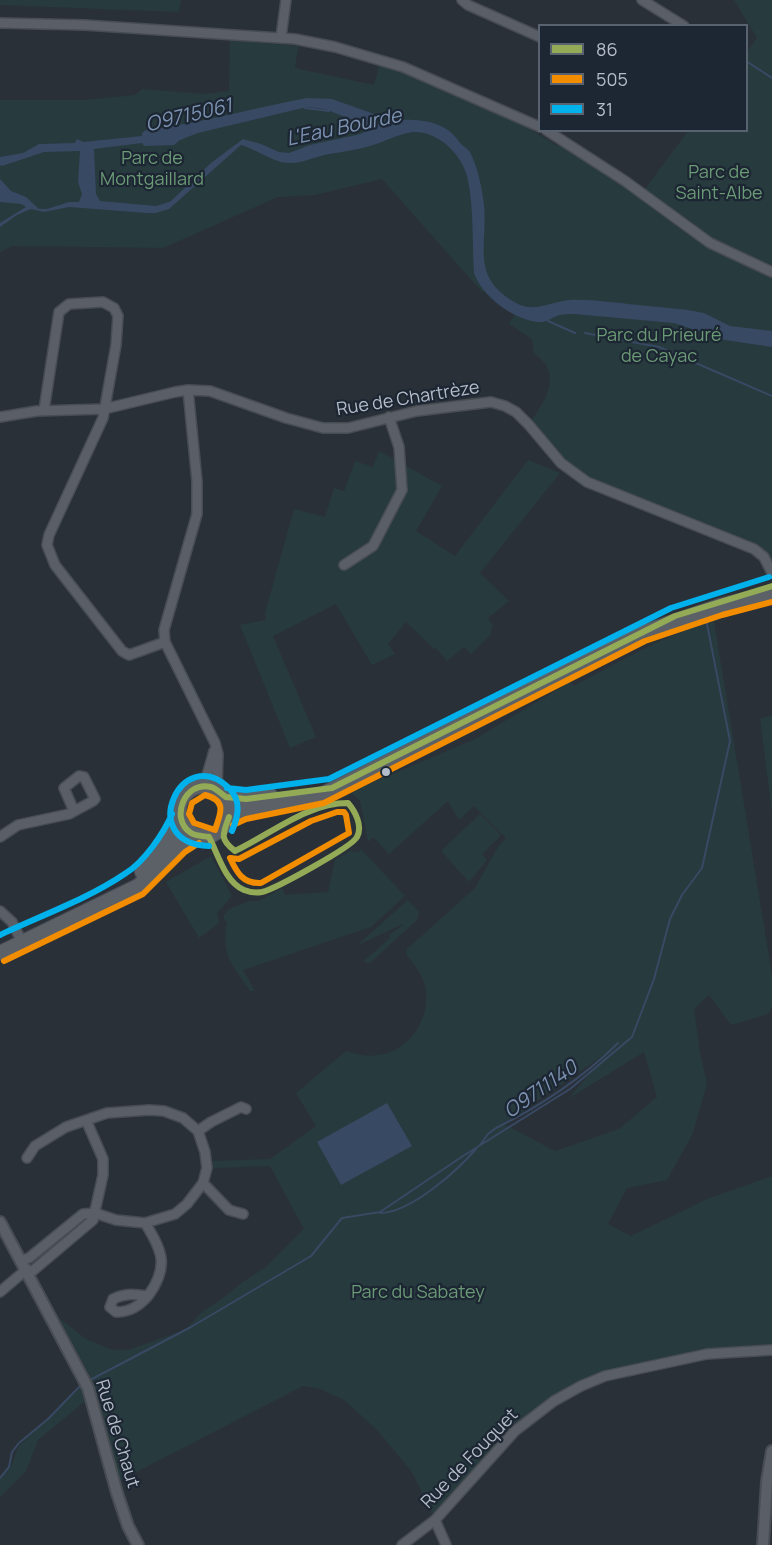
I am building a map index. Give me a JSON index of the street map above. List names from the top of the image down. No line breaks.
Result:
{"streets":{"street":["Rue de Chartrèze","Rue de Chaut","Rue de Fouquet"]},"water":["O9715061","L'Eau Bourde","O9711140"],"parks":["Parc de Montgaillard","Parc de Saint-Albe","Parc du Prieuré de Cayac","Parc du Sabatey"],"lines":["transit line 31","transit line 86","transit line 505"],"legend":["86","505","31"]}
